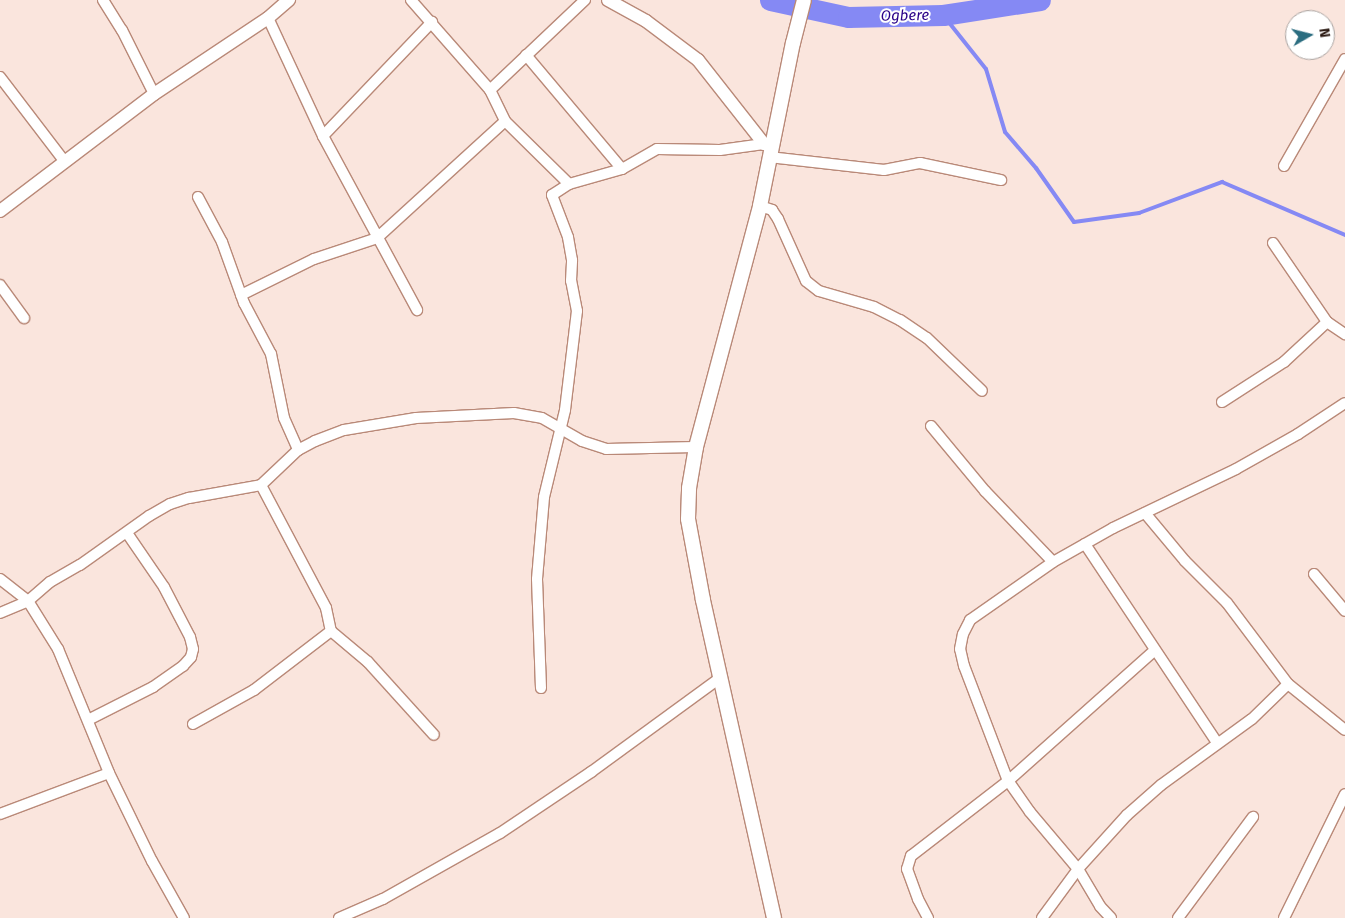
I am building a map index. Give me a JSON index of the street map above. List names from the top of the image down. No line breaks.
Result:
{"water":["Ogbere"],"north":"right"}
